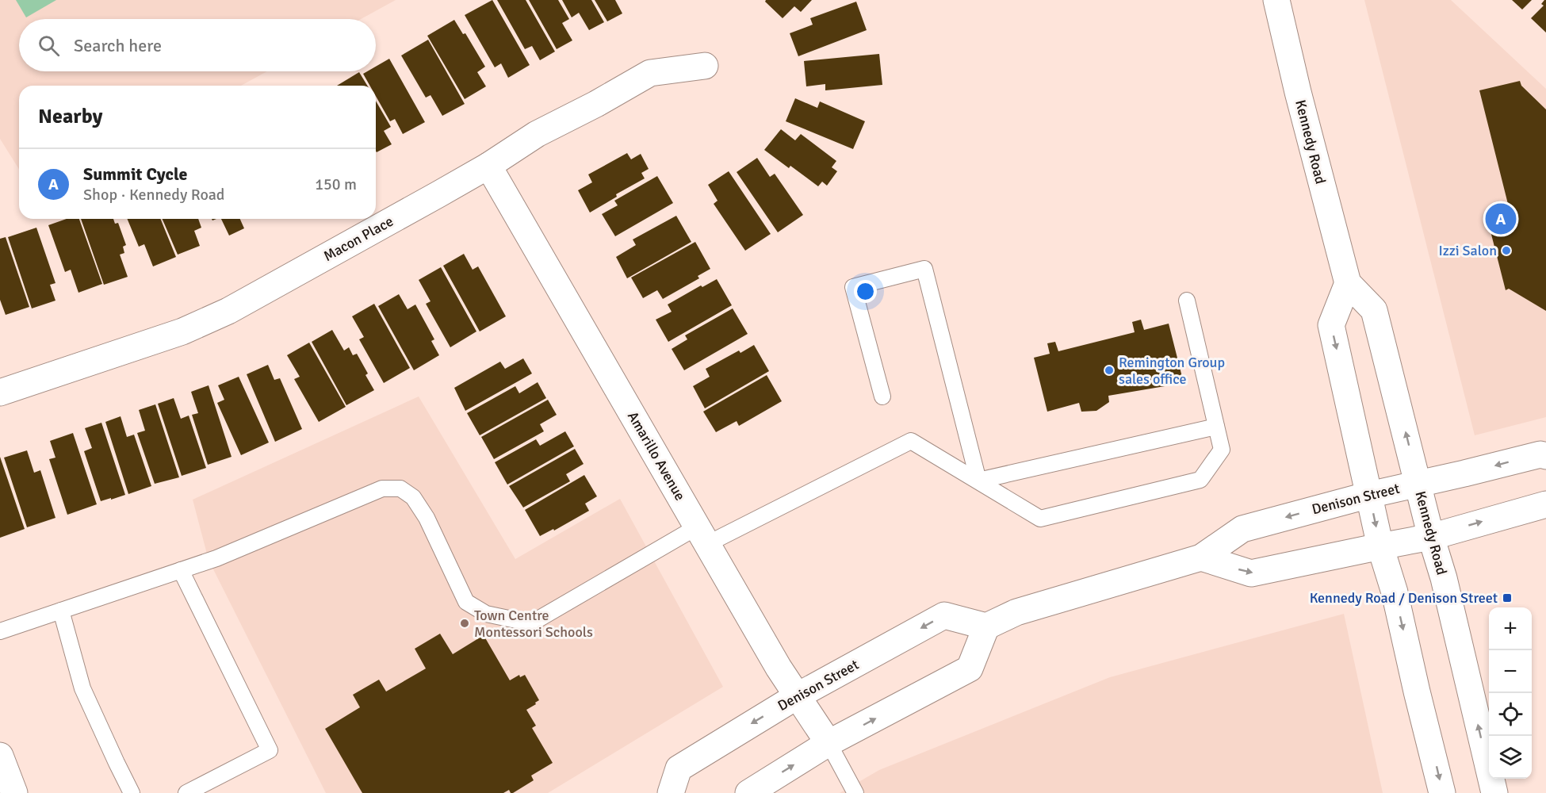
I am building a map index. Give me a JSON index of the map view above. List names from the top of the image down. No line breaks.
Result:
{"streets":{"main road":["Kennedy Road","Macon Place","Amarillo Avenue","Denison Street"]},"crossings":[["Kennedy Road","Denison Street"],["Macon Place","Amarillo Avenue"],["Amarillo Avenue","Denison Street"]],"places":{"other":["Izzi Salon","Remington Group sales office","Town Centre Montessori Schools"],"transit":["Kennedy Road / Denison Street"]},"page":{"search":"Search here","heading":"Nearby","list":[{"mark":"A","name":"Summit Cycle","note":"Shop · Kennedy Road","value":"150 m"}],"pins":"A","map_buttons":["+","−"]}}
